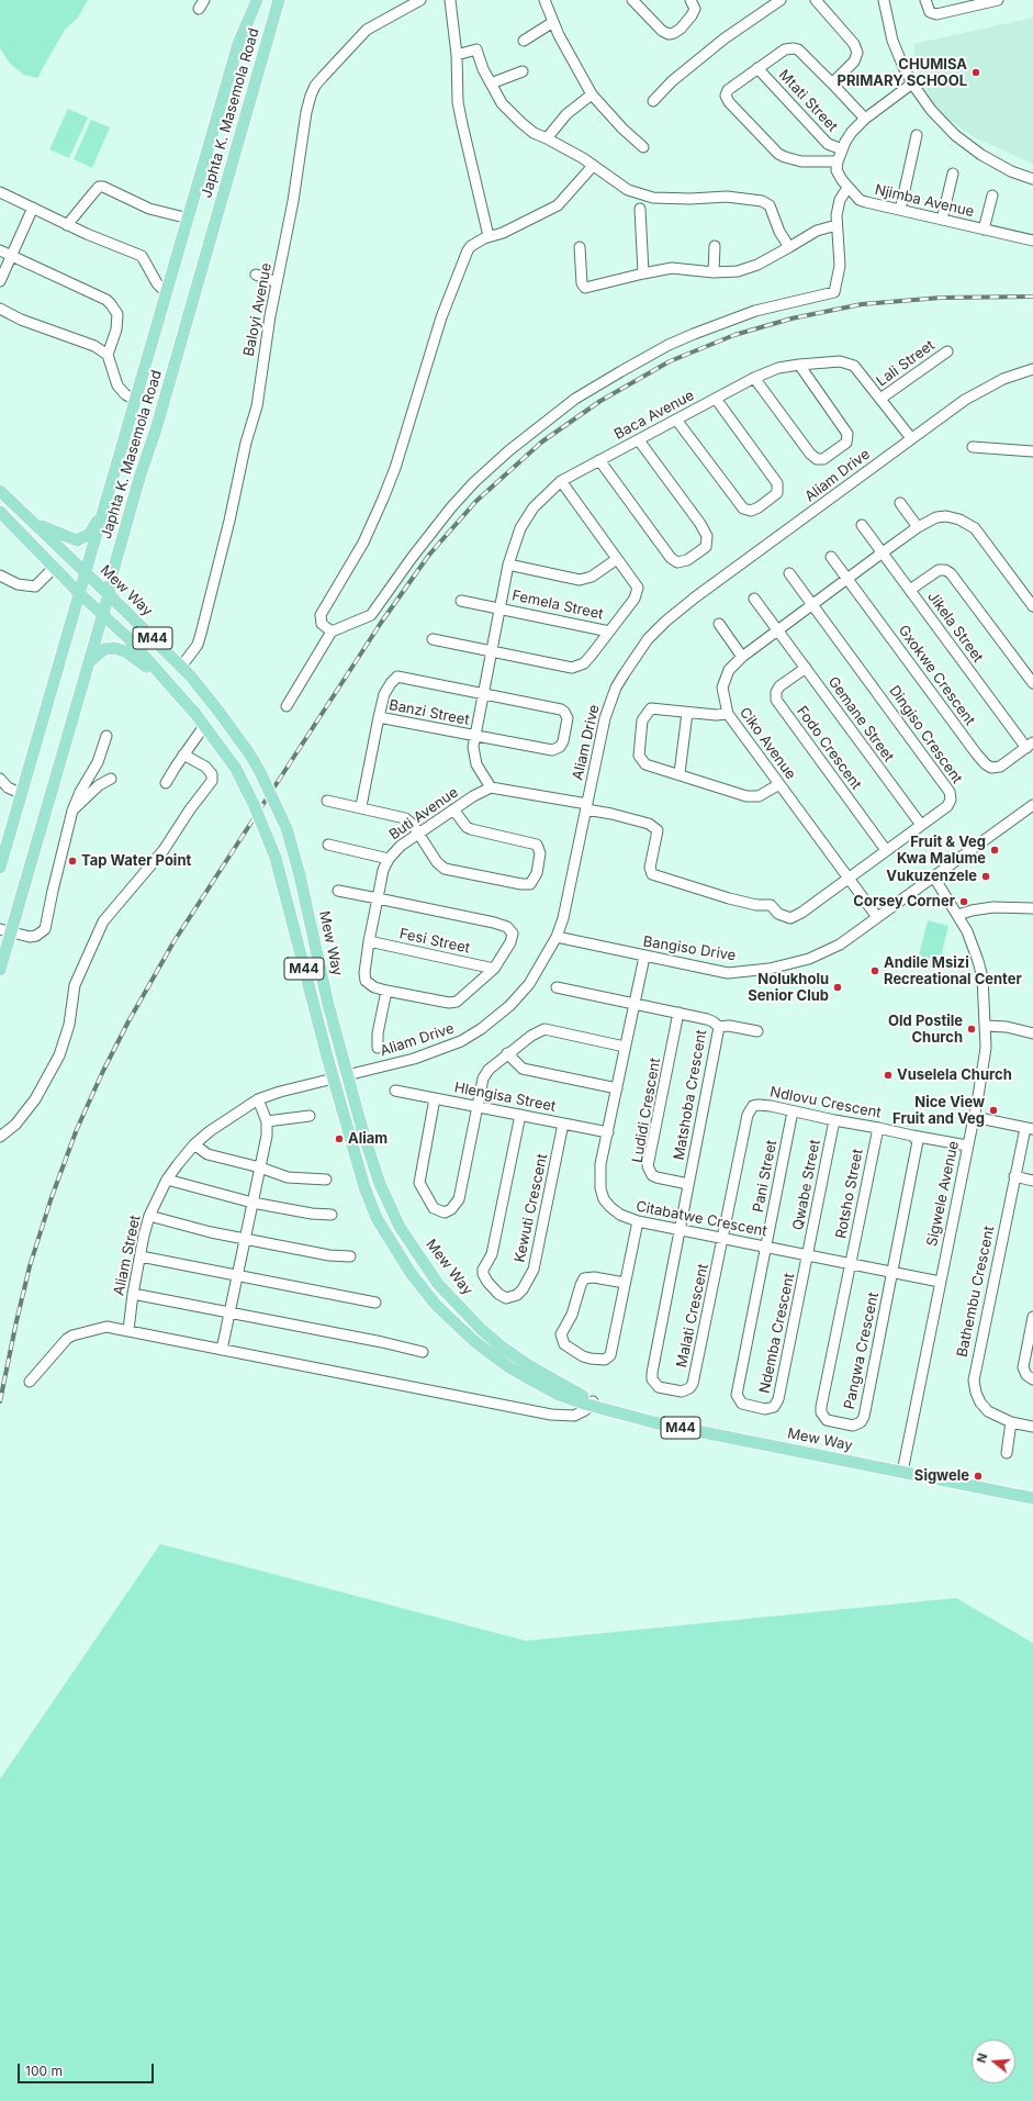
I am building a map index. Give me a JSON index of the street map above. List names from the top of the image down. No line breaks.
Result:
{"streets":{"main road":["Japhta K. Masemola Road","Mew Way","M44"],"street":["Mtati Street","Njimba Avenue","Baloyi Avenue","Lali Street","Baca Avenue","Aliam Drive","Femela Street","Jikela Street","Gxokwe Crescent","Banzi Street","Gemane Street","Dingiso Crescent","Ciko Avenue","Fodo Crescent","Buti Avenue","Fesi Street","Bangiso Drive","Matshoba Crescent","Hlengisa Street","Ndlovu Crescent","Ludidi Crescent","Pani Street","Qwabe Street","Rotsho Street","Sigwele Avenue","Kewuti Crescent","Citabatwe Crescent","Aliam Street","Bathembu Crescent","Malati Crescent","Ndemba Crescent","Pangwa Crescent"]},"crossings":[["Japhta K. Masemola Road","Mew Way"],["Baloyi Avenue","Mew Way"],["Lali Street","Baca Avenue"],["Baca Avenue","Aliam Drive"],["Baca Avenue","Femela Street"],["Baca Avenue","Banzi Street"],["Baca Avenue","Buti Avenue"],["Aliam Drive","Mew Way"],["Aliam Drive","Bangiso Drive"],["Aliam Drive","Aliam Street"],["Mew Way","Sigwele Avenue"],["Mew Way","Aliam Street"],["Jikela Street","Gxokwe Crescent"],["Jikela Street","Ciko Avenue"],["Gxokwe Crescent","Ciko Avenue"],["Gemane Street","Dingiso Crescent"],["Gemane Street","Ciko Avenue"],["Gemane Street","Fodo Crescent"],["Dingiso Crescent","Ciko Avenue"],["Dingiso Crescent","Fodo Crescent"],["Ciko Avenue","Bangiso Drive"],["Buti Avenue","Fesi Street"],["Bangiso Drive","Sigwele Avenue"],["Bangiso Drive","Citabatwe Crescent"],["Matshoba Crescent","Ludidi Crescent"],["Matshoba Crescent","Citabatwe Crescent"],["Matshoba Crescent","Malati Crescent"],["Hlengisa Street","Kewuti Crescent"],["Hlengisa Street","Citabatwe Crescent"],["Ndlovu Crescent","Pani Street"],["Ndlovu Crescent","Qwabe Street"],["Ndlovu Crescent","Rotsho Street"],["Ndlovu Crescent","Sigwele Avenue"],["Ndlovu Crescent","Citabatwe Crescent"],["Ndlovu Crescent","Malati Crescent"],["Pani Street","Citabatwe Crescent"],["Pani Street","Ndemba Crescent"],["Qwabe Street","Citabatwe Crescent"],["Qwabe Street","Ndemba Crescent"],["Rotsho Street","Citabatwe Crescent"],["Rotsho Street","Pangwa Crescent"],["Sigwele Avenue","Citabatwe Crescent"],["Citabatwe Crescent","Malati Crescent"],["Citabatwe Crescent","Ndemba Crescent"],["Citabatwe Crescent","Pangwa Crescent"]],"places":["CHUMISA PRIMARY SCHOOL","Fruit & Veg Kwa Malume","Tap Water Point","Vukuzenzele","Corsey Corner","Andile Msizi Recreational Center","Nolukholu Senior Club","Old Postile Church","Vuselela Church","Nice View Fruit and Veg","Aliam","Sigwele"],"scale_bar":"100 m","north":"left"}
